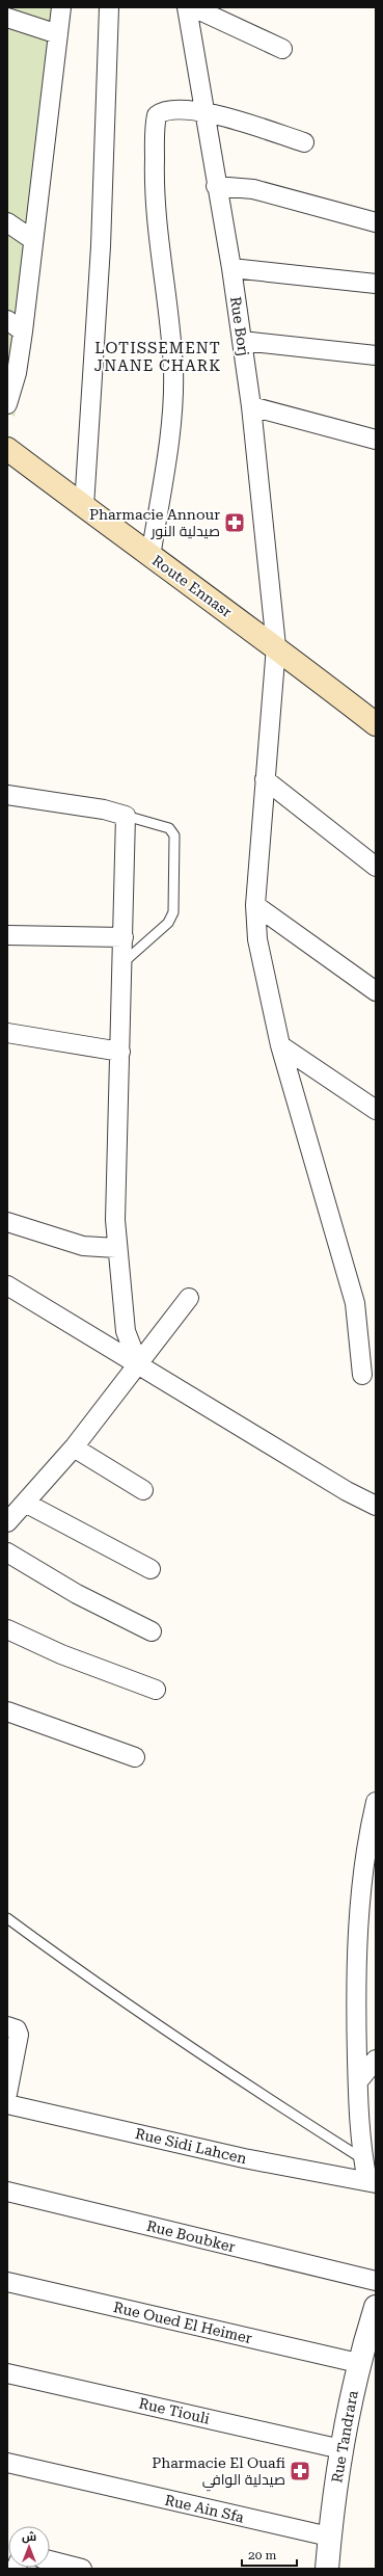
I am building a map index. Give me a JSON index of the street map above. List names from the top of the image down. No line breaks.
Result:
{"streets":{"main road":["Route Ennasr"],"street":["Rue Borj","Rue Sidi Lahcen","Rue Boubker","Rue Oued El Heimer","Rue Tiouli","Rue Tandrara","Rue Ain Sfa"]},"crossings":[["Rue Borj","Route Ennasr"],["Rue Oued El Heimer","Rue Tandrara"],["Rue Tiouli","Rue Tandrara"],["Rue Tandrara","Rue Ain Sfa"]],"districts":["LOTISSEMENT JNANE CHARK"],"places":{"pharmacy":["Pharmacie Annour صيدلية النور","Pharmacie El Ouafi صيدلية الوافي"]},"scale_bar":"20 m","north":"top"}
